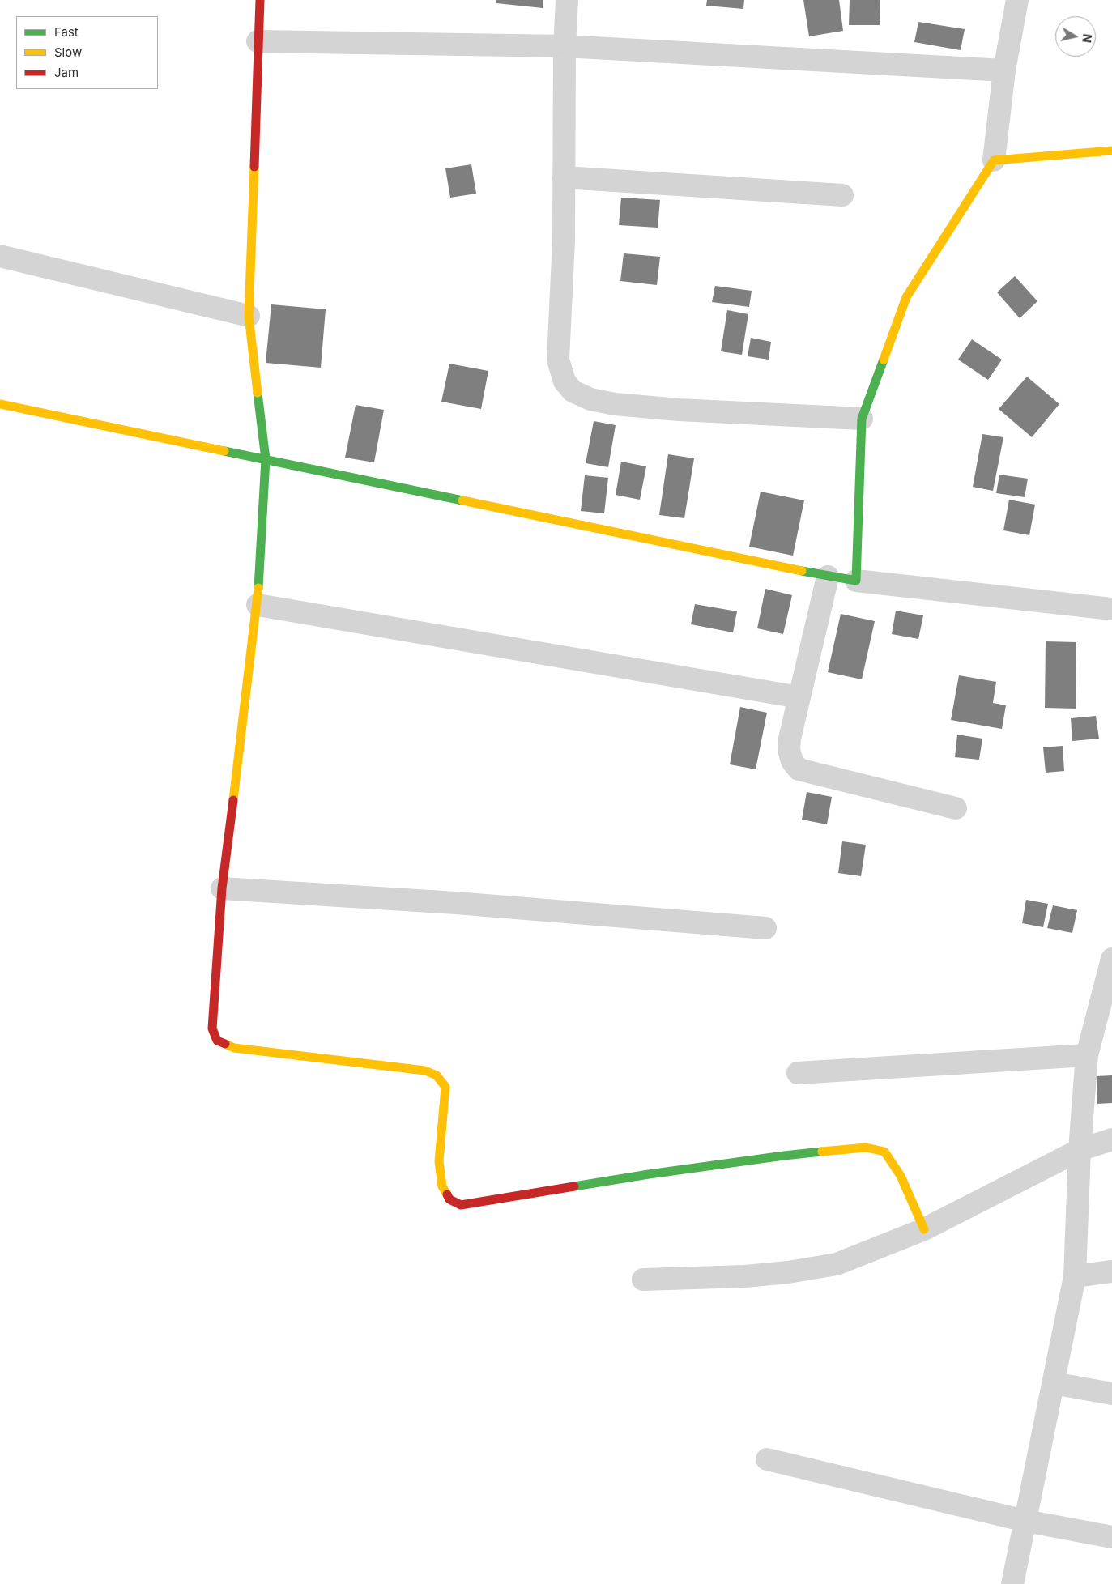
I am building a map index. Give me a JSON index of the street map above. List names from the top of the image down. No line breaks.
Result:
{"legend":["Fast","Slow","Jam"],"north":"right"}
